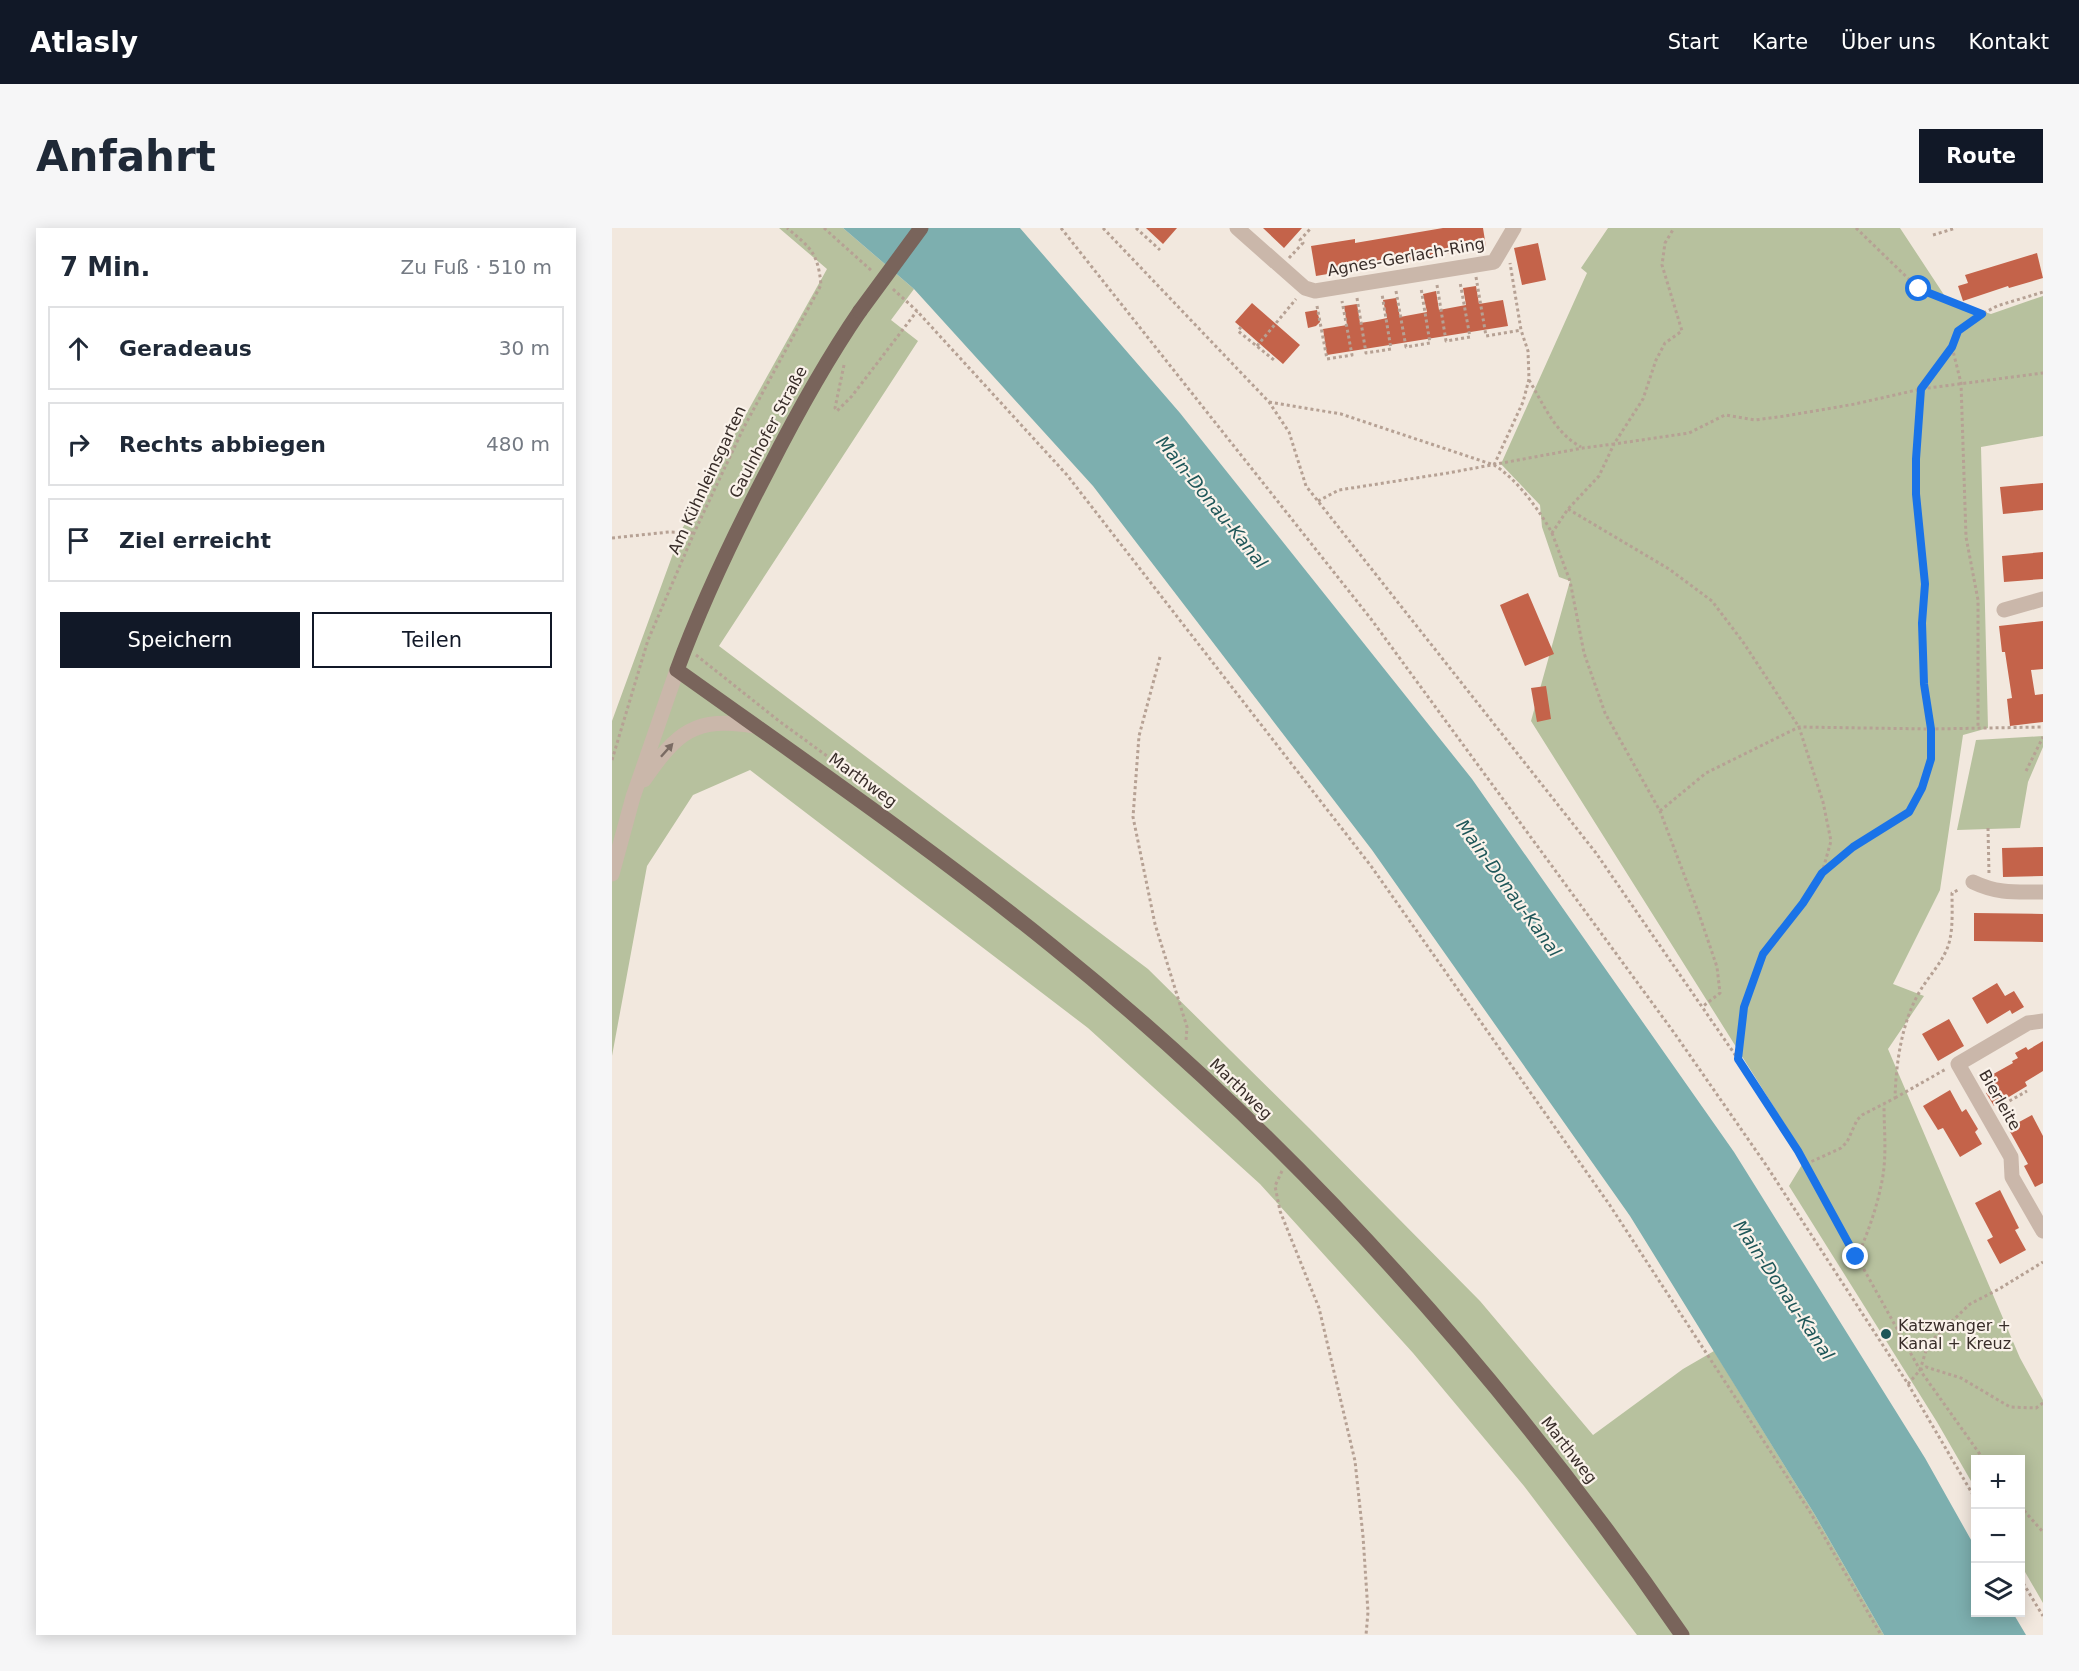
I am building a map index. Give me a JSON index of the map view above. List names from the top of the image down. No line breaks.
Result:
{"streets":{"main road":["Gaulnhofer Straße","Marthweg"],"street":["Agnes-Gerlach-Ring","Bierleite"],"path":["Am Kühnleinsgarten"]},"crossings":[["Gaulnhofer Straße","Marthweg"]],"water":["Main-Donau-Kanal"],"places":["Katzwanger + Kanal + Kreuz"],"page":{"header":"Atlasly","nav":["Start","Karte","Über uns","Kontakt"],"buttons":["Route",["Speichern","Teilen"]],"title":"Anfahrt","heading":["7 Min.","Zu Fuß · 510 m"],"list":[["Geradeaus","30 m"],["Rechts abbiegen","480 m"],"Ziel erreicht"],"map_buttons":["+","−"]}}
